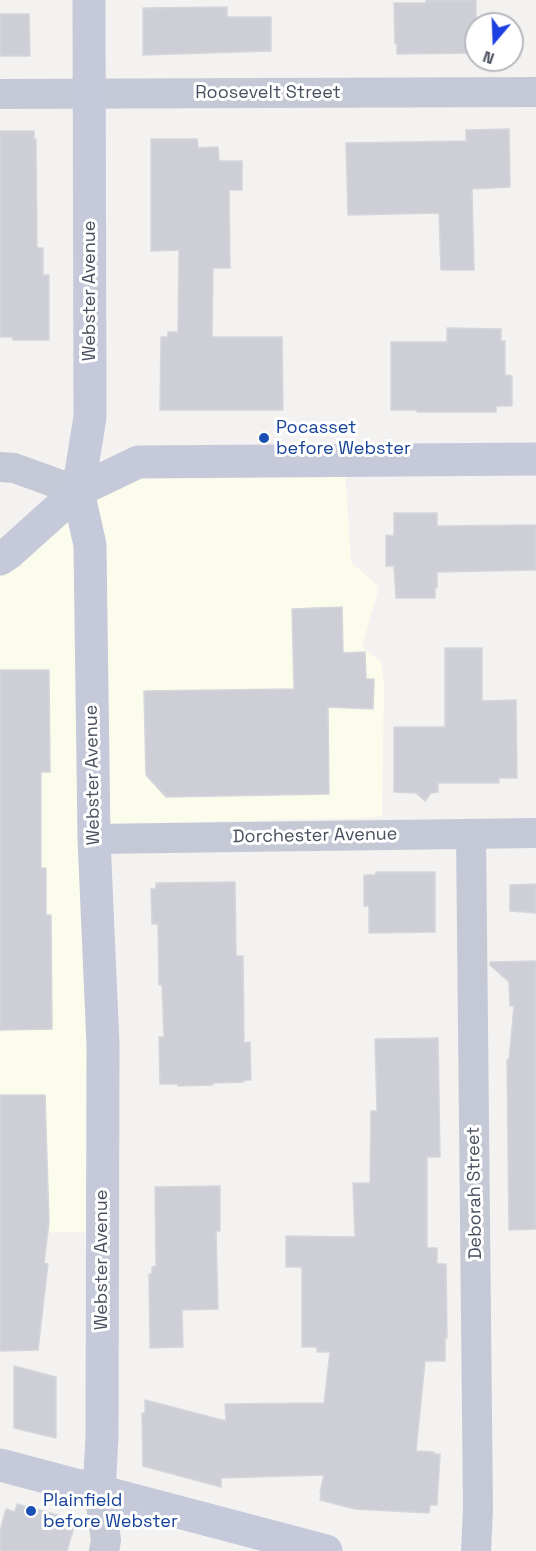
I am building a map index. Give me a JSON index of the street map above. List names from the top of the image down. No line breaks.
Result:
{"streets":{"street":["Roosevelt Street","Webster Avenue","Dorchester Avenue","Deborah Street"]},"crossings":[["Roosevelt Street","Webster Avenue"],["Webster Avenue","Dorchester Avenue"],["Dorchester Avenue","Deborah Street"]],"places":["Pocasset before Webster","Plainfield before Webster"],"north":"bottom"}
